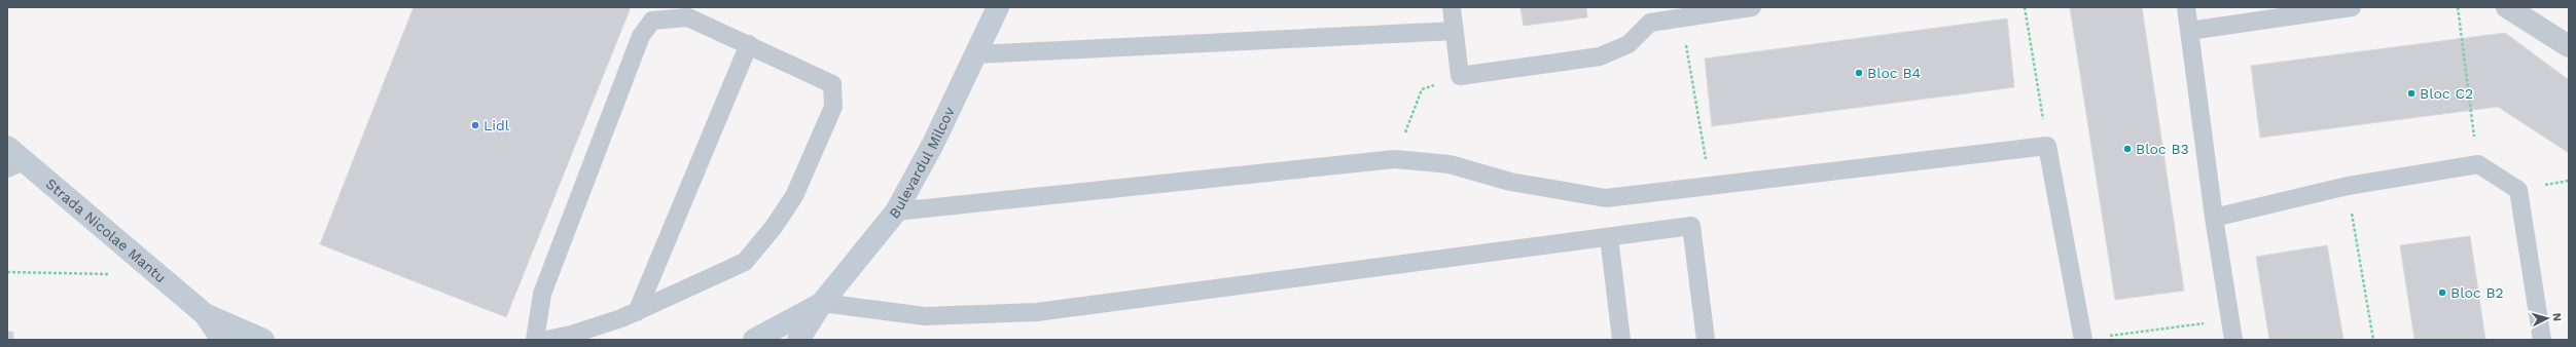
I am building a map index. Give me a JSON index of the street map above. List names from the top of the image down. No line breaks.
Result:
{"streets":{"main road":["Bulevardul Milcov","Strada Nicolae Mantu"]},"places":["Bloc B4","Bloc C2","Lidl","Bloc B3","Bloc B2"],"north":"right"}
